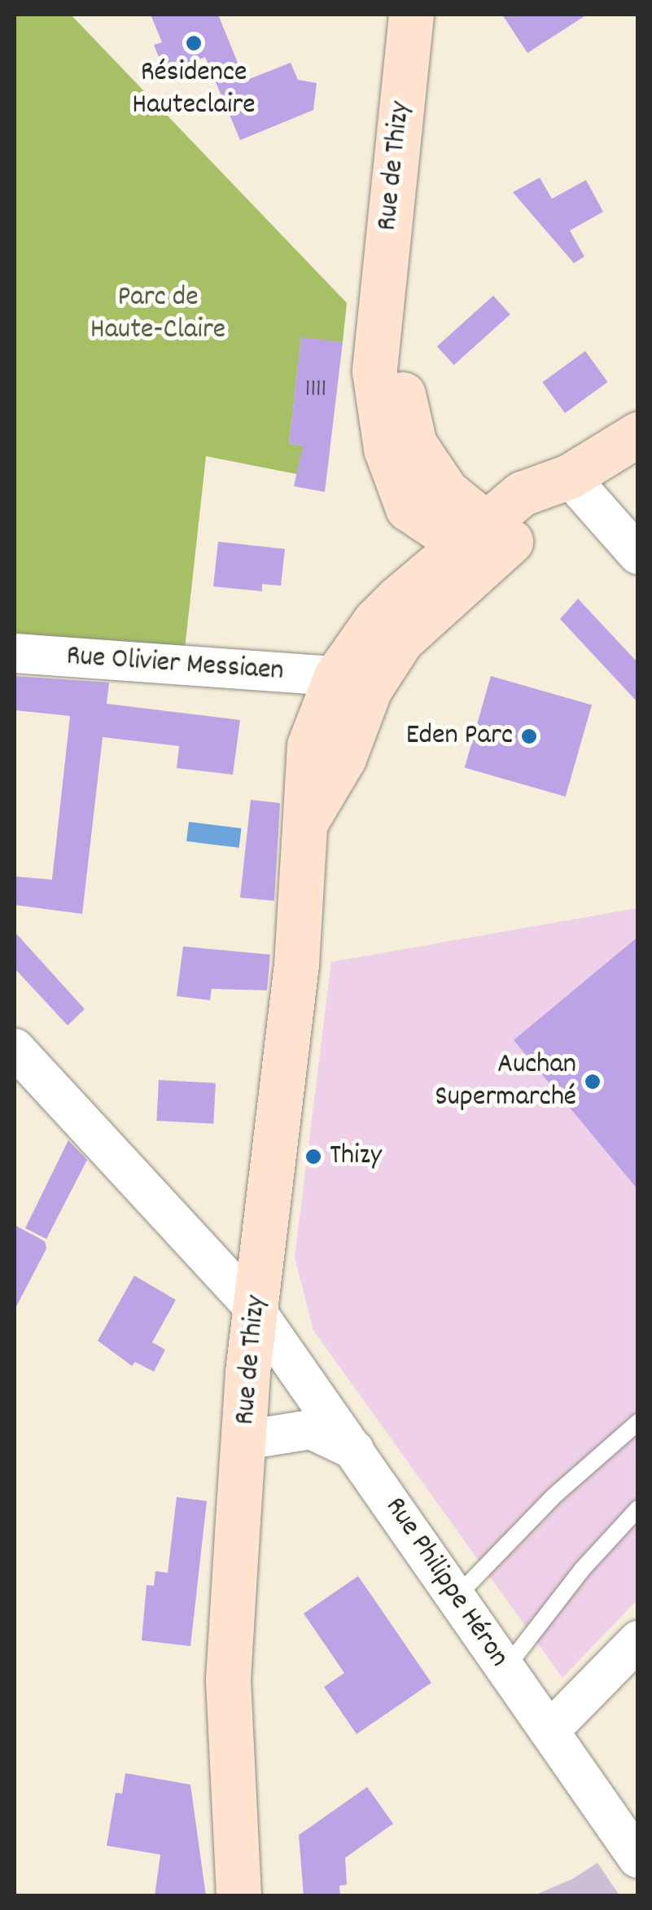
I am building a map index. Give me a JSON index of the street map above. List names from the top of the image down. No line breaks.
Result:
{"streets":{"main road":["Rue de Thizy"],"street":["Rue Olivier Messiaen","Rue Philippe Héron"]},"crossings":[["Rue de Thizy","Rue Olivier Messiaen"],["Rue de Thizy","Rue Philippe Héron"]],"parks":["Parc de Haute-Claire"],"places":["Résidence Hauteclaire","Eden Parc","Auchan Supermarché","Thizy"],"house_numbers":["1111"]}
